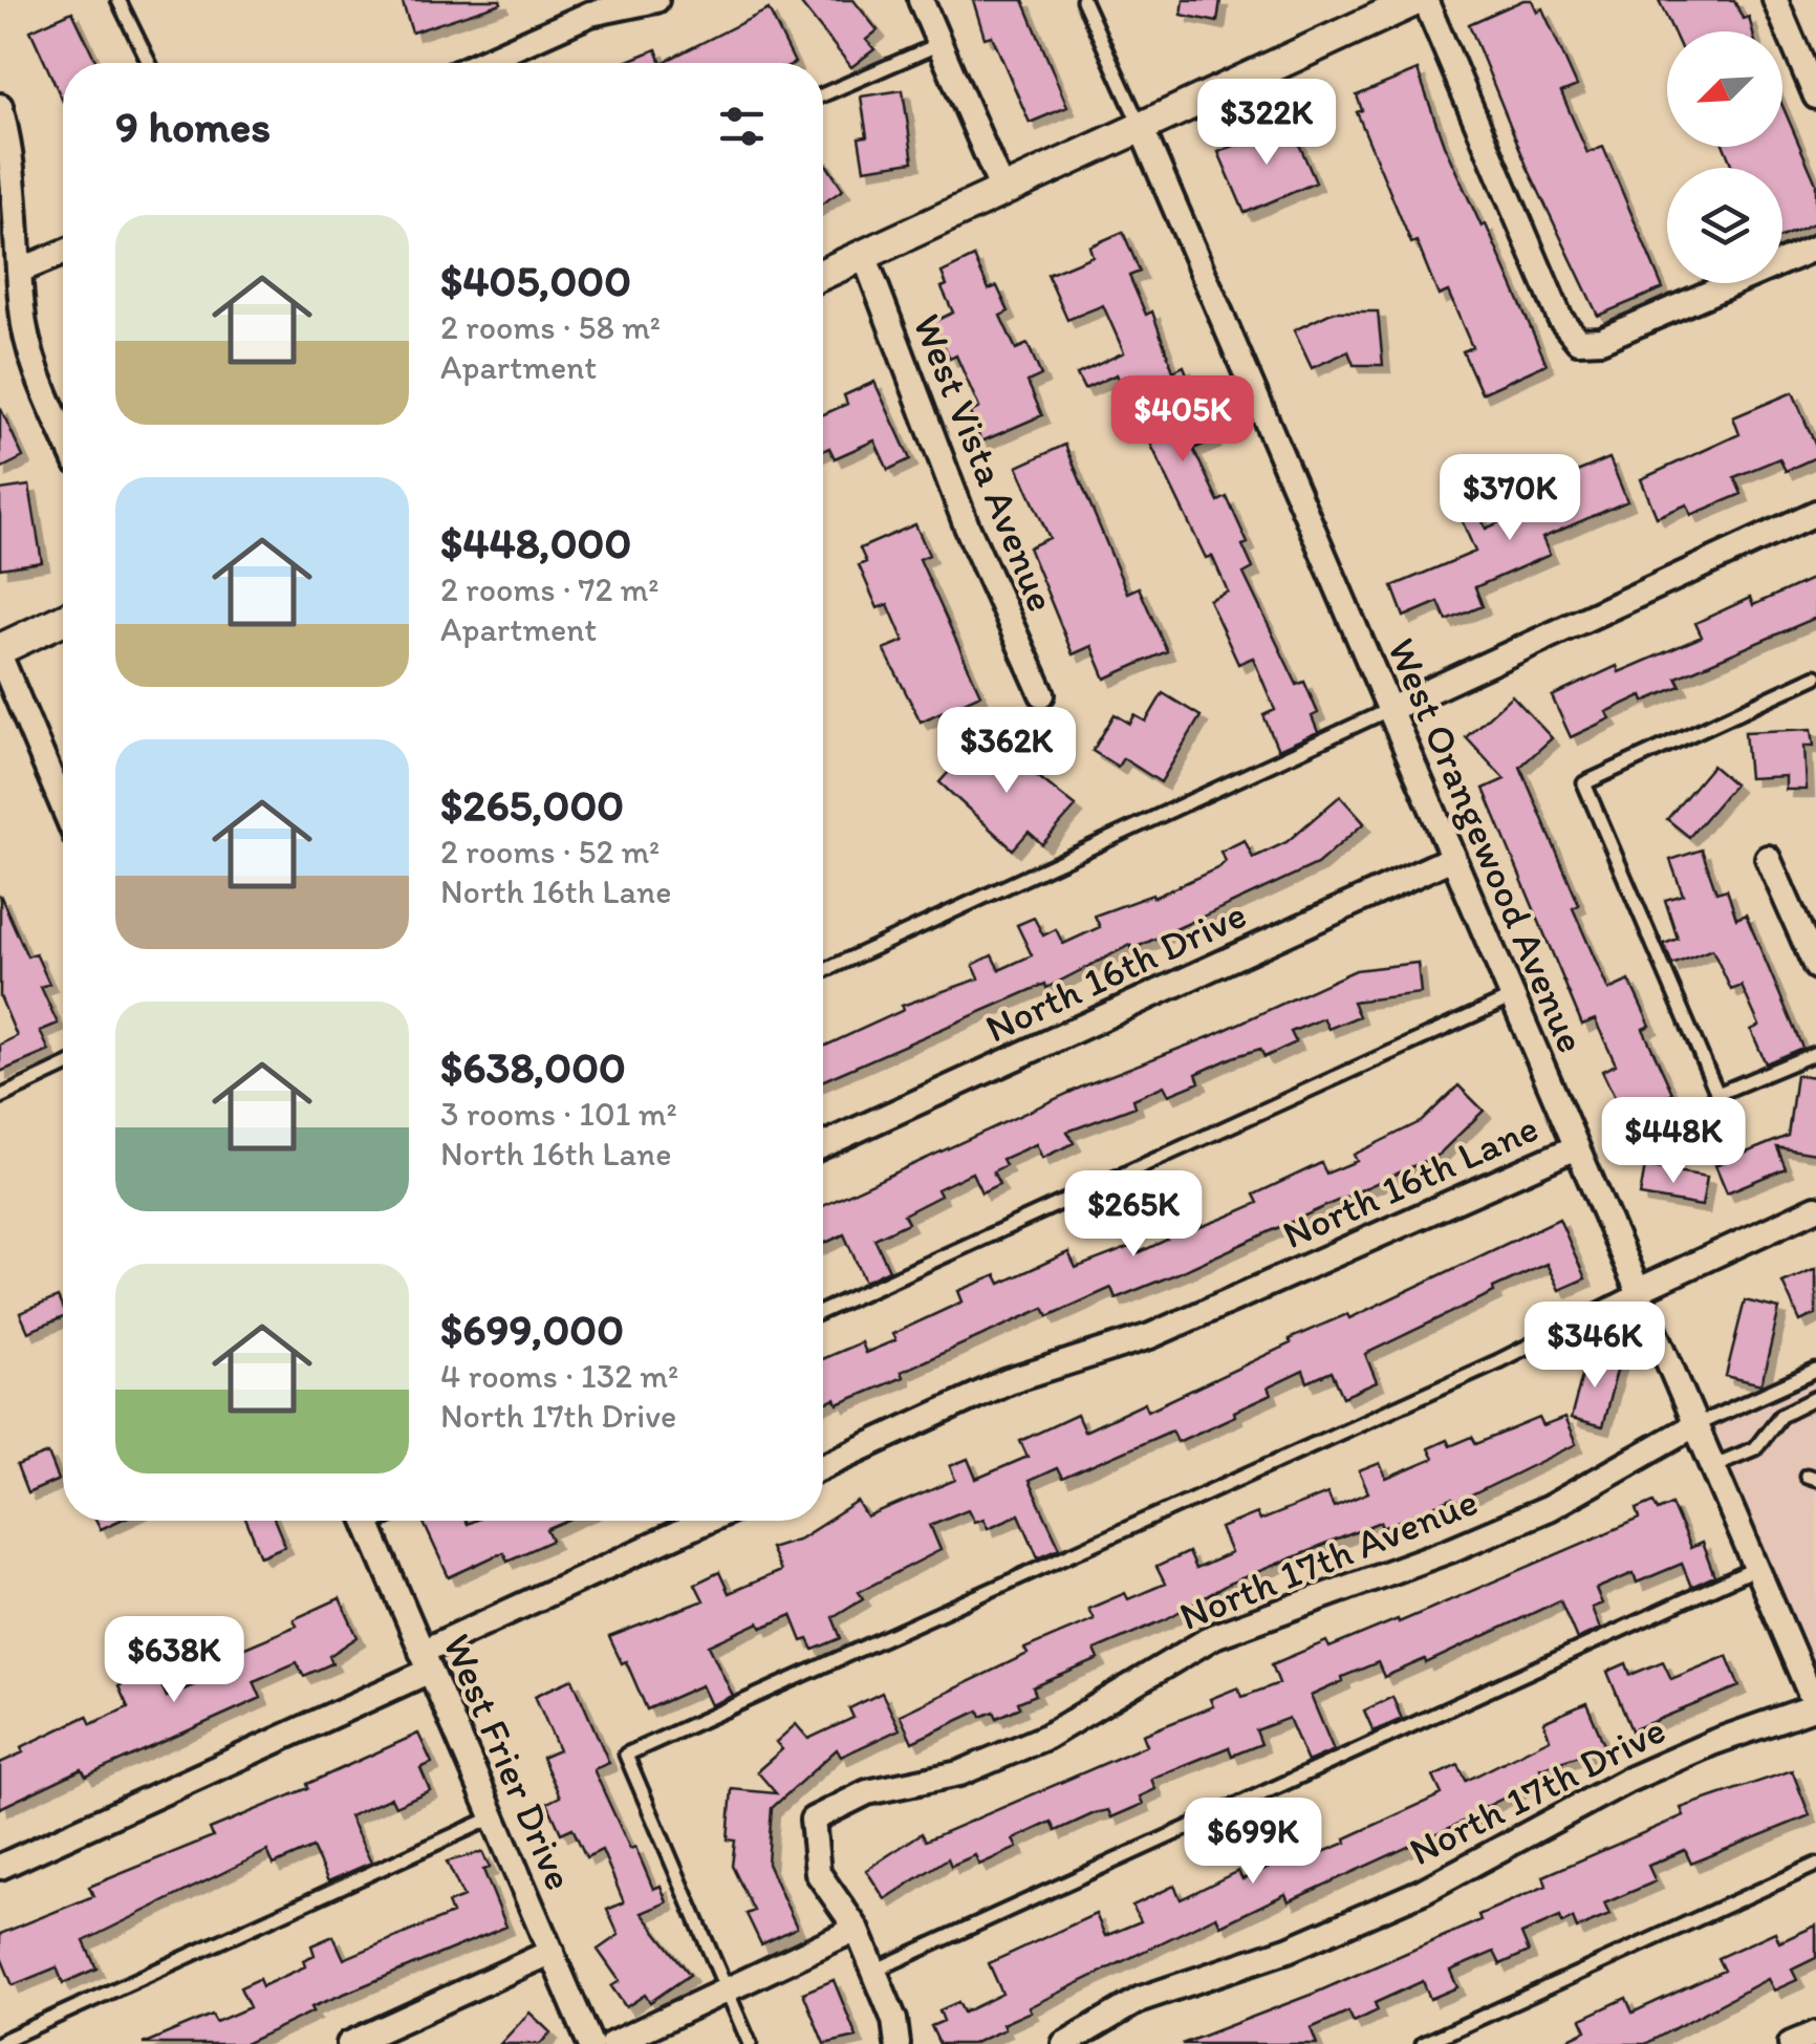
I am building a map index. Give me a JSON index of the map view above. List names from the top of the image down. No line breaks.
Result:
{"streets":{"street":["West Vista Avenue","West Orangewood Avenue","North 16th Drive","North 16th Lane","North 17th Avenue","West Frier Drive","North 17th Drive"]},"crossings":[["West Orangewood Avenue","North 16th Drive"],["West Orangewood Avenue","North 16th Lane"],["West Orangewood Avenue","North 17th Avenue"],["West Orangewood Avenue","North 17th Drive"]],"north":"bottom left","page":{"heading":"9 homes","price":["$322K","$405K","$370K","$362K","$448K","$265K","$346K","$638K","$699K"],"list":[{"name":"$405,000","note":"2 rooms · 58 m² · Apartment"},{"name":"$448,000","note":"2 rooms · 72 m² · Apartment"},{"name":"$265,000","note":"2 rooms · 52 m² · North 16th Lane"},{"name":"$638,000","note":"3 rooms · 101 m² · North 16th Lane"},{"name":"$699,000","note":"4 rooms · 132 m² · North 17th Drive"}]}}
